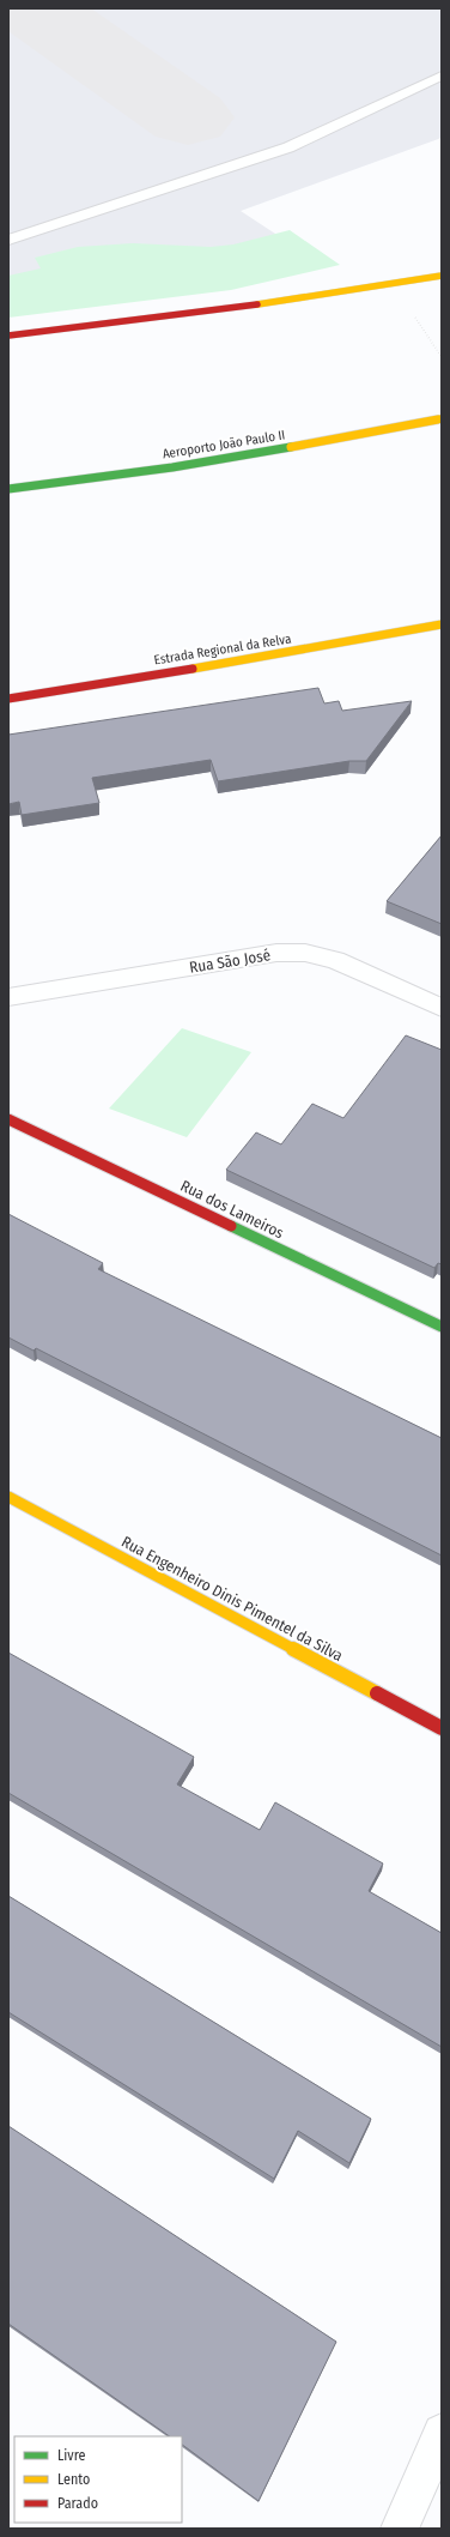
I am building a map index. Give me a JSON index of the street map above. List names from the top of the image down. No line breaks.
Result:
{"streets":{"main road":["Aeroporto João Paulo II","Estrada Regional da Relva","Rua dos Lameiros","Rua Engenheiro Dinis Pimentel da Silva"],"street":["Rua São José"]},"legend":["Livre","Lento","Parado"]}
